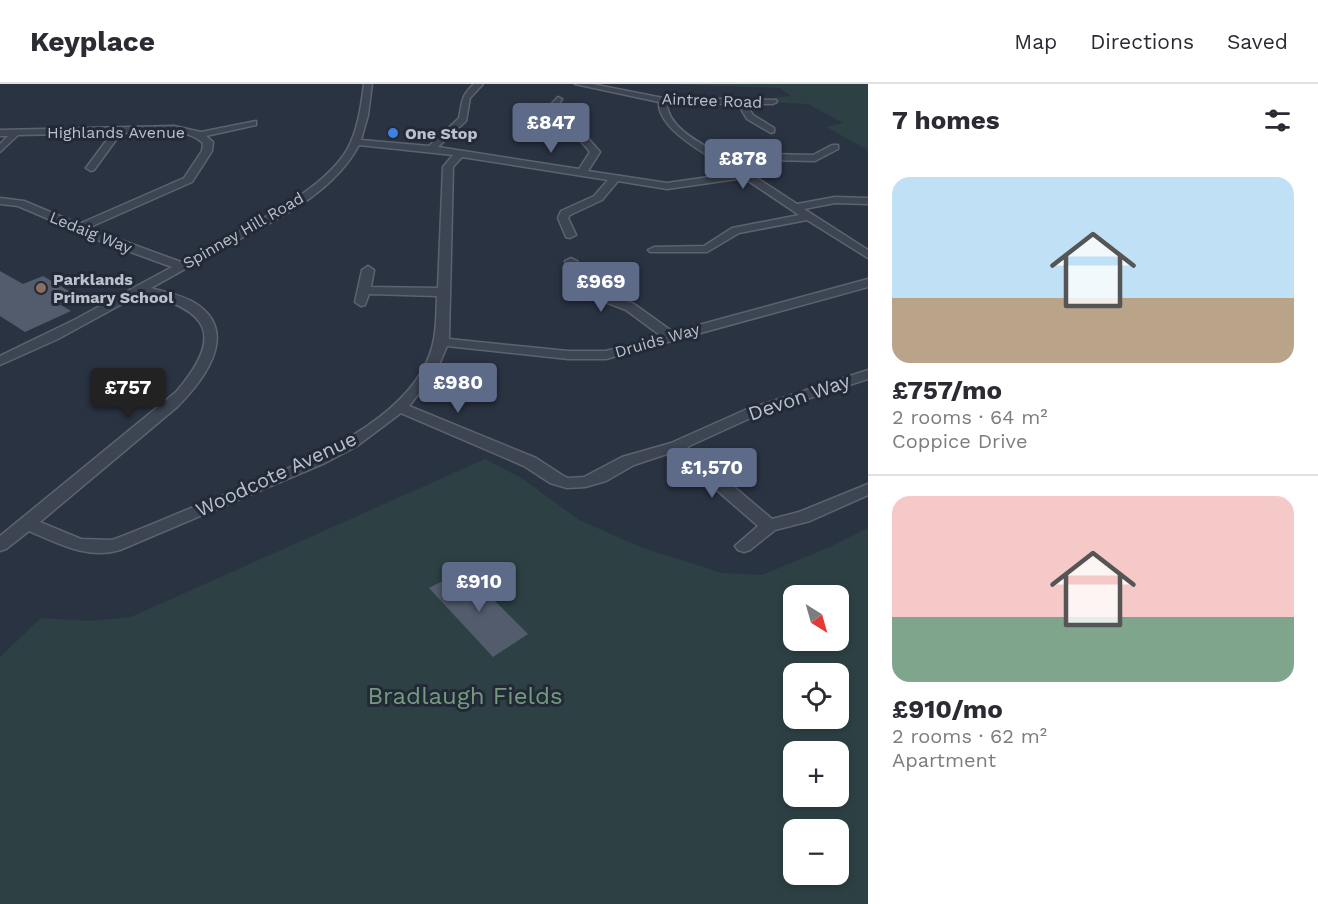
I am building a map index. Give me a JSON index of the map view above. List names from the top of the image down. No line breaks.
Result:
{"streets":{"street":["Aintree Road","Highlands Avenue","Spinney Hill Road","Ledaig Way","Druids Way","Devon Way","Woodcote Avenue"]},"crossings":[["Highlands Avenue","Ledaig Way"],["Spinney Hill Road","Ledaig Way"],["Druids Way","Woodcote Avenue"],["Devon Way","Woodcote Avenue"]],"parks":["Bradlaugh Fields"],"places":["One Stop","Parklands Primary School"],"north":"bottom right","page":{"header":"Keyplace","nav":["Map","Directions","Saved"],"heading":"7 homes","price":["£847","£878","£969","£980","£757","£1,570","£910"],"list":[{"name":"£757/mo","note":"2 rooms · 64 m² · Coppice Drive"},{"name":"£910/mo","note":"2 rooms · 62 m² · Apartment"}],"map_buttons":["+","−"]}}
